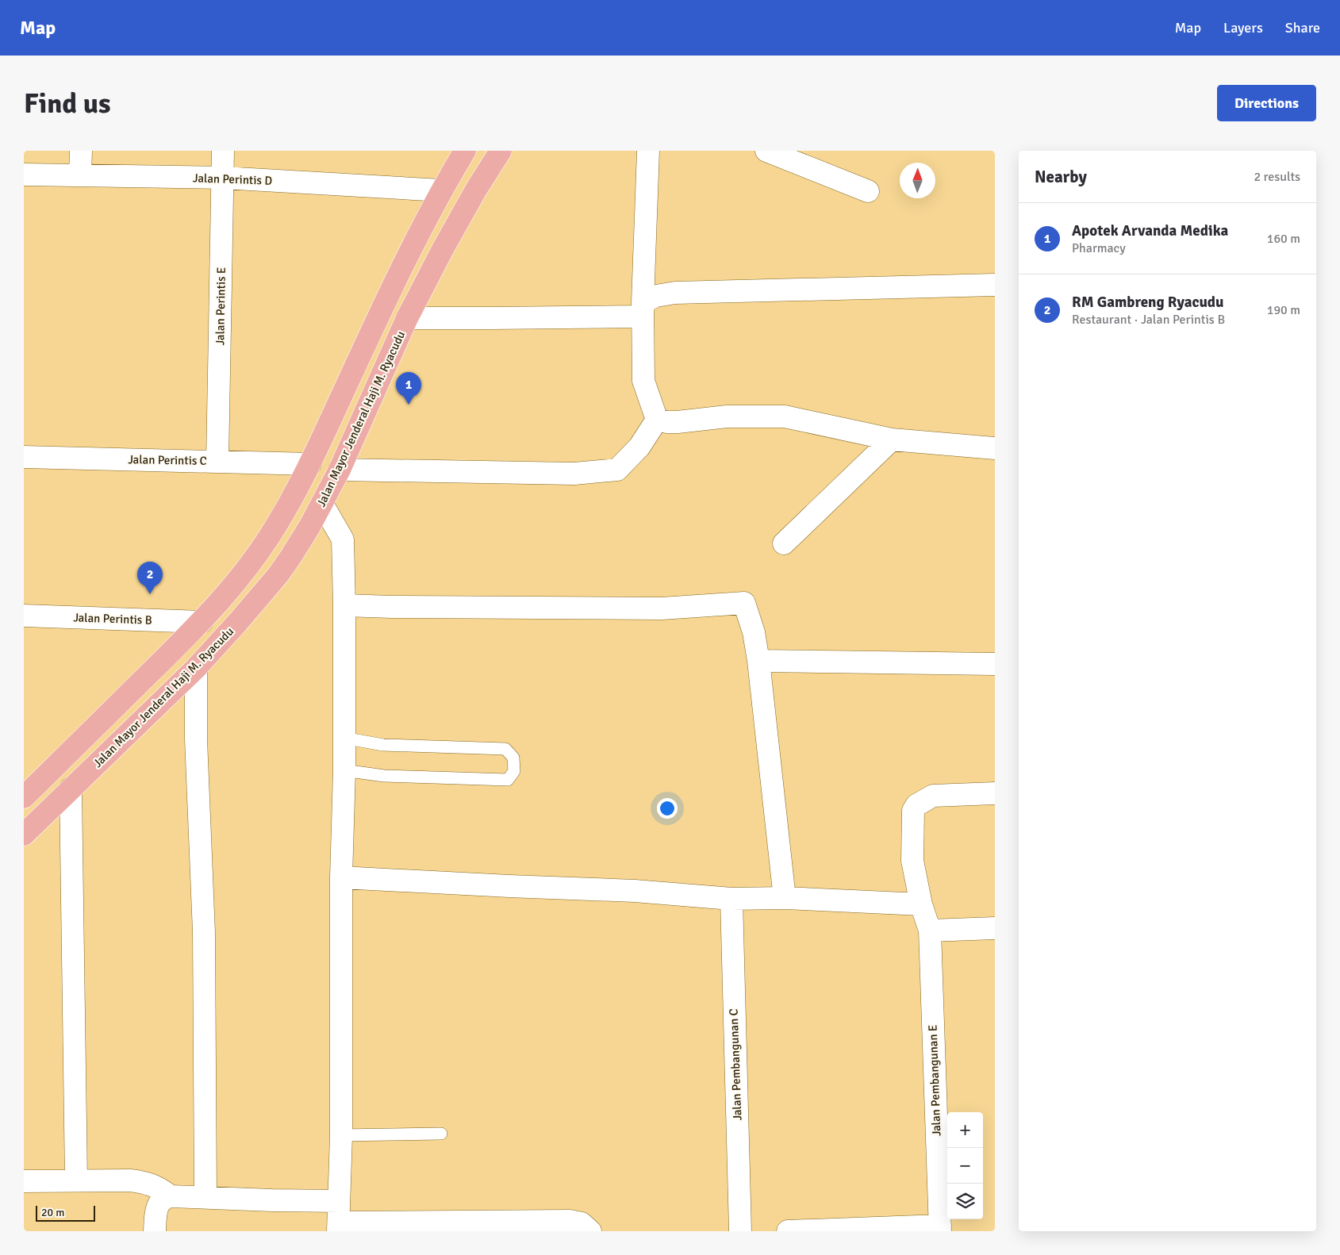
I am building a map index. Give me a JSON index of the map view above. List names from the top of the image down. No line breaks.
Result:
{"streets":{"main road":["Jalan Mayor Jenderal Haji M. Ryacudu"],"street":["Jalan Perintis D","Jalan Perintis E","Jalan Perintis C","Jalan Perintis B","Jalan Pembangunan C","Jalan Pembangunan E"]},"crossings":[["Jalan Perintis D","Jalan Perintis E"],["Jalan Perintis E","Jalan Perintis C"]],"scale_bar":"20 m","north":"top","page":{"header":"Map","nav":["Map","Layers","Share"],"buttons":"Directions","title":"Find us","heading":["Nearby","2 results"],"list":[{"mark":"1","name":"Apotek Arvanda Medika","note":"Pharmacy","value":"160 m"},{"mark":"2","name":"RM Gambreng Ryacudu","note":"Restaurant · Jalan Perintis B","value":"190 m"}],"pins":["1","2"],"map_buttons":["+","−"],"scale":"20 m"}}
